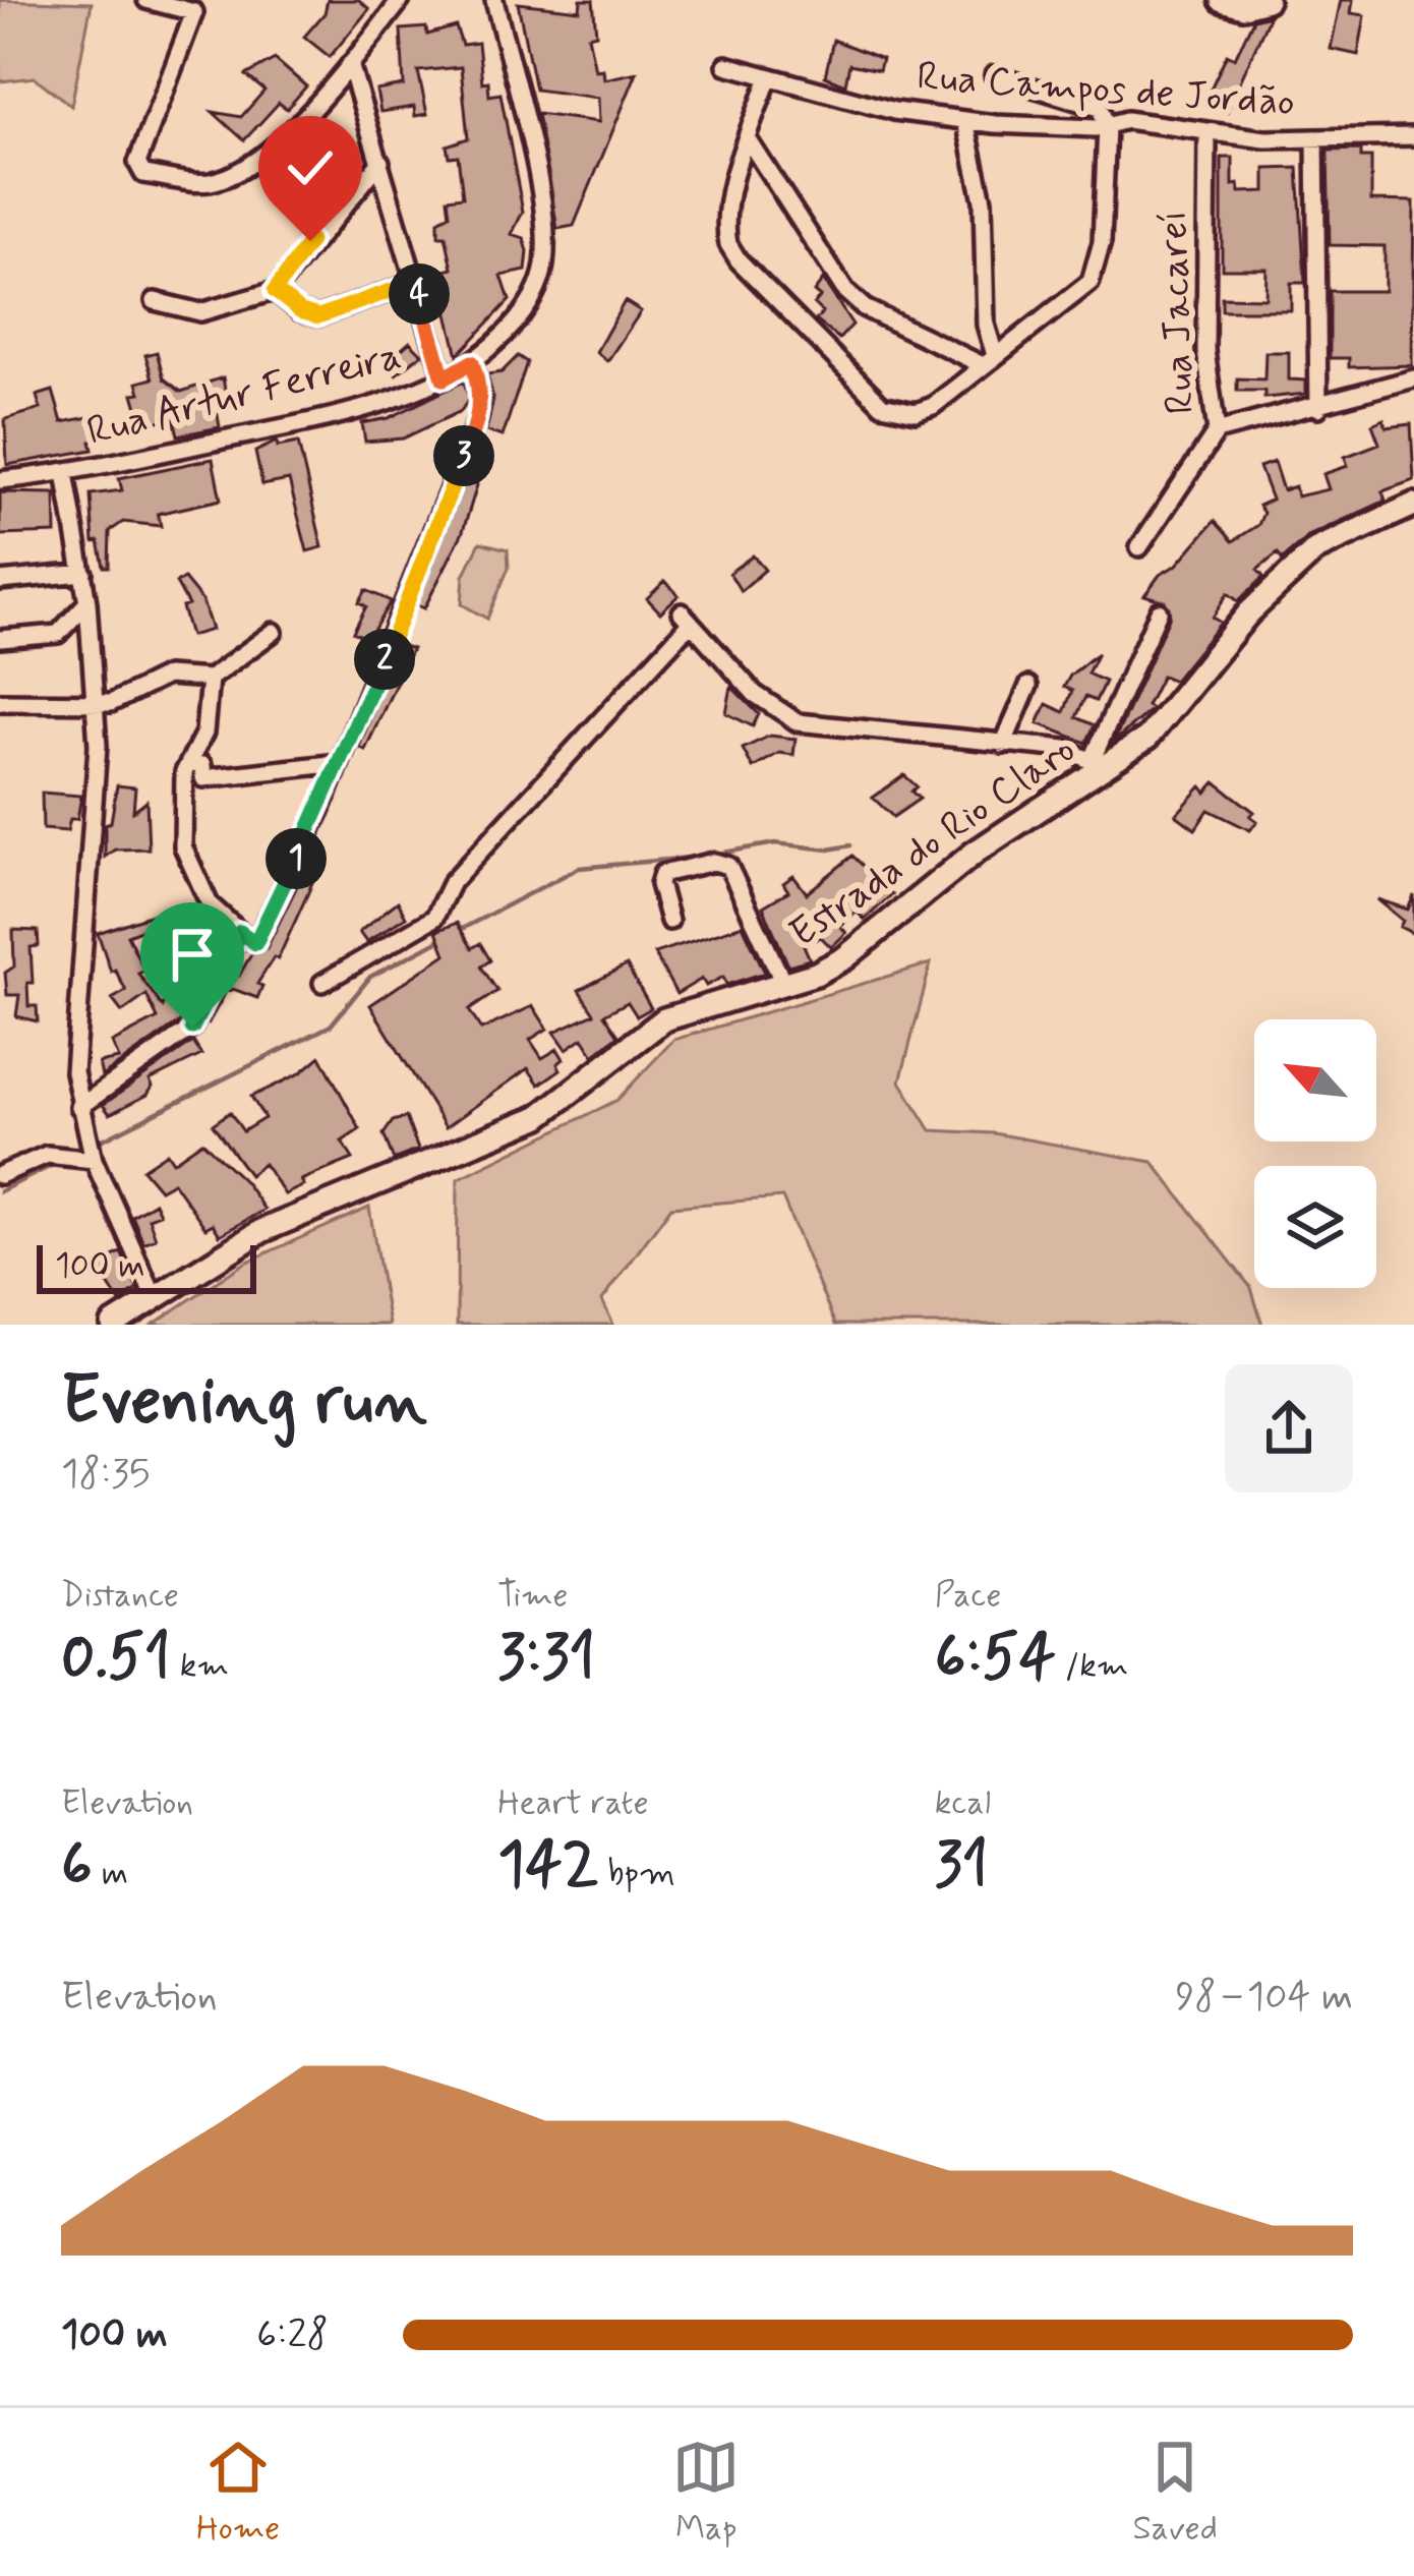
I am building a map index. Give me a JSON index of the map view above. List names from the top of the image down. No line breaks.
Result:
{"streets":{"main road":["Estrada do Rio Claro"],"street":["Rua Campos de Jordão","Rua Jacareí","Rua Artur Ferreira"]},"crossings":[["Rua Campos de Jordão","Rua Jacareí"]],"scale_bar":"100 m","north":"top left","page":{"pins":["4","3","2","1"],"scale":"100 m","heading":["Evening run","18:35"],"stats":[["Distance","0.51 km"],["Time","3:31"],["Pace","6:54 /km"],["Elevation","6 m"],["Heart rate","142 bpm"],["kcal","31"]],"chart":["Elevation","98–104 m"],"list":[{"name":"100 m","note":"6:28"}],"tabs":["Home","Map","Saved"]}}
